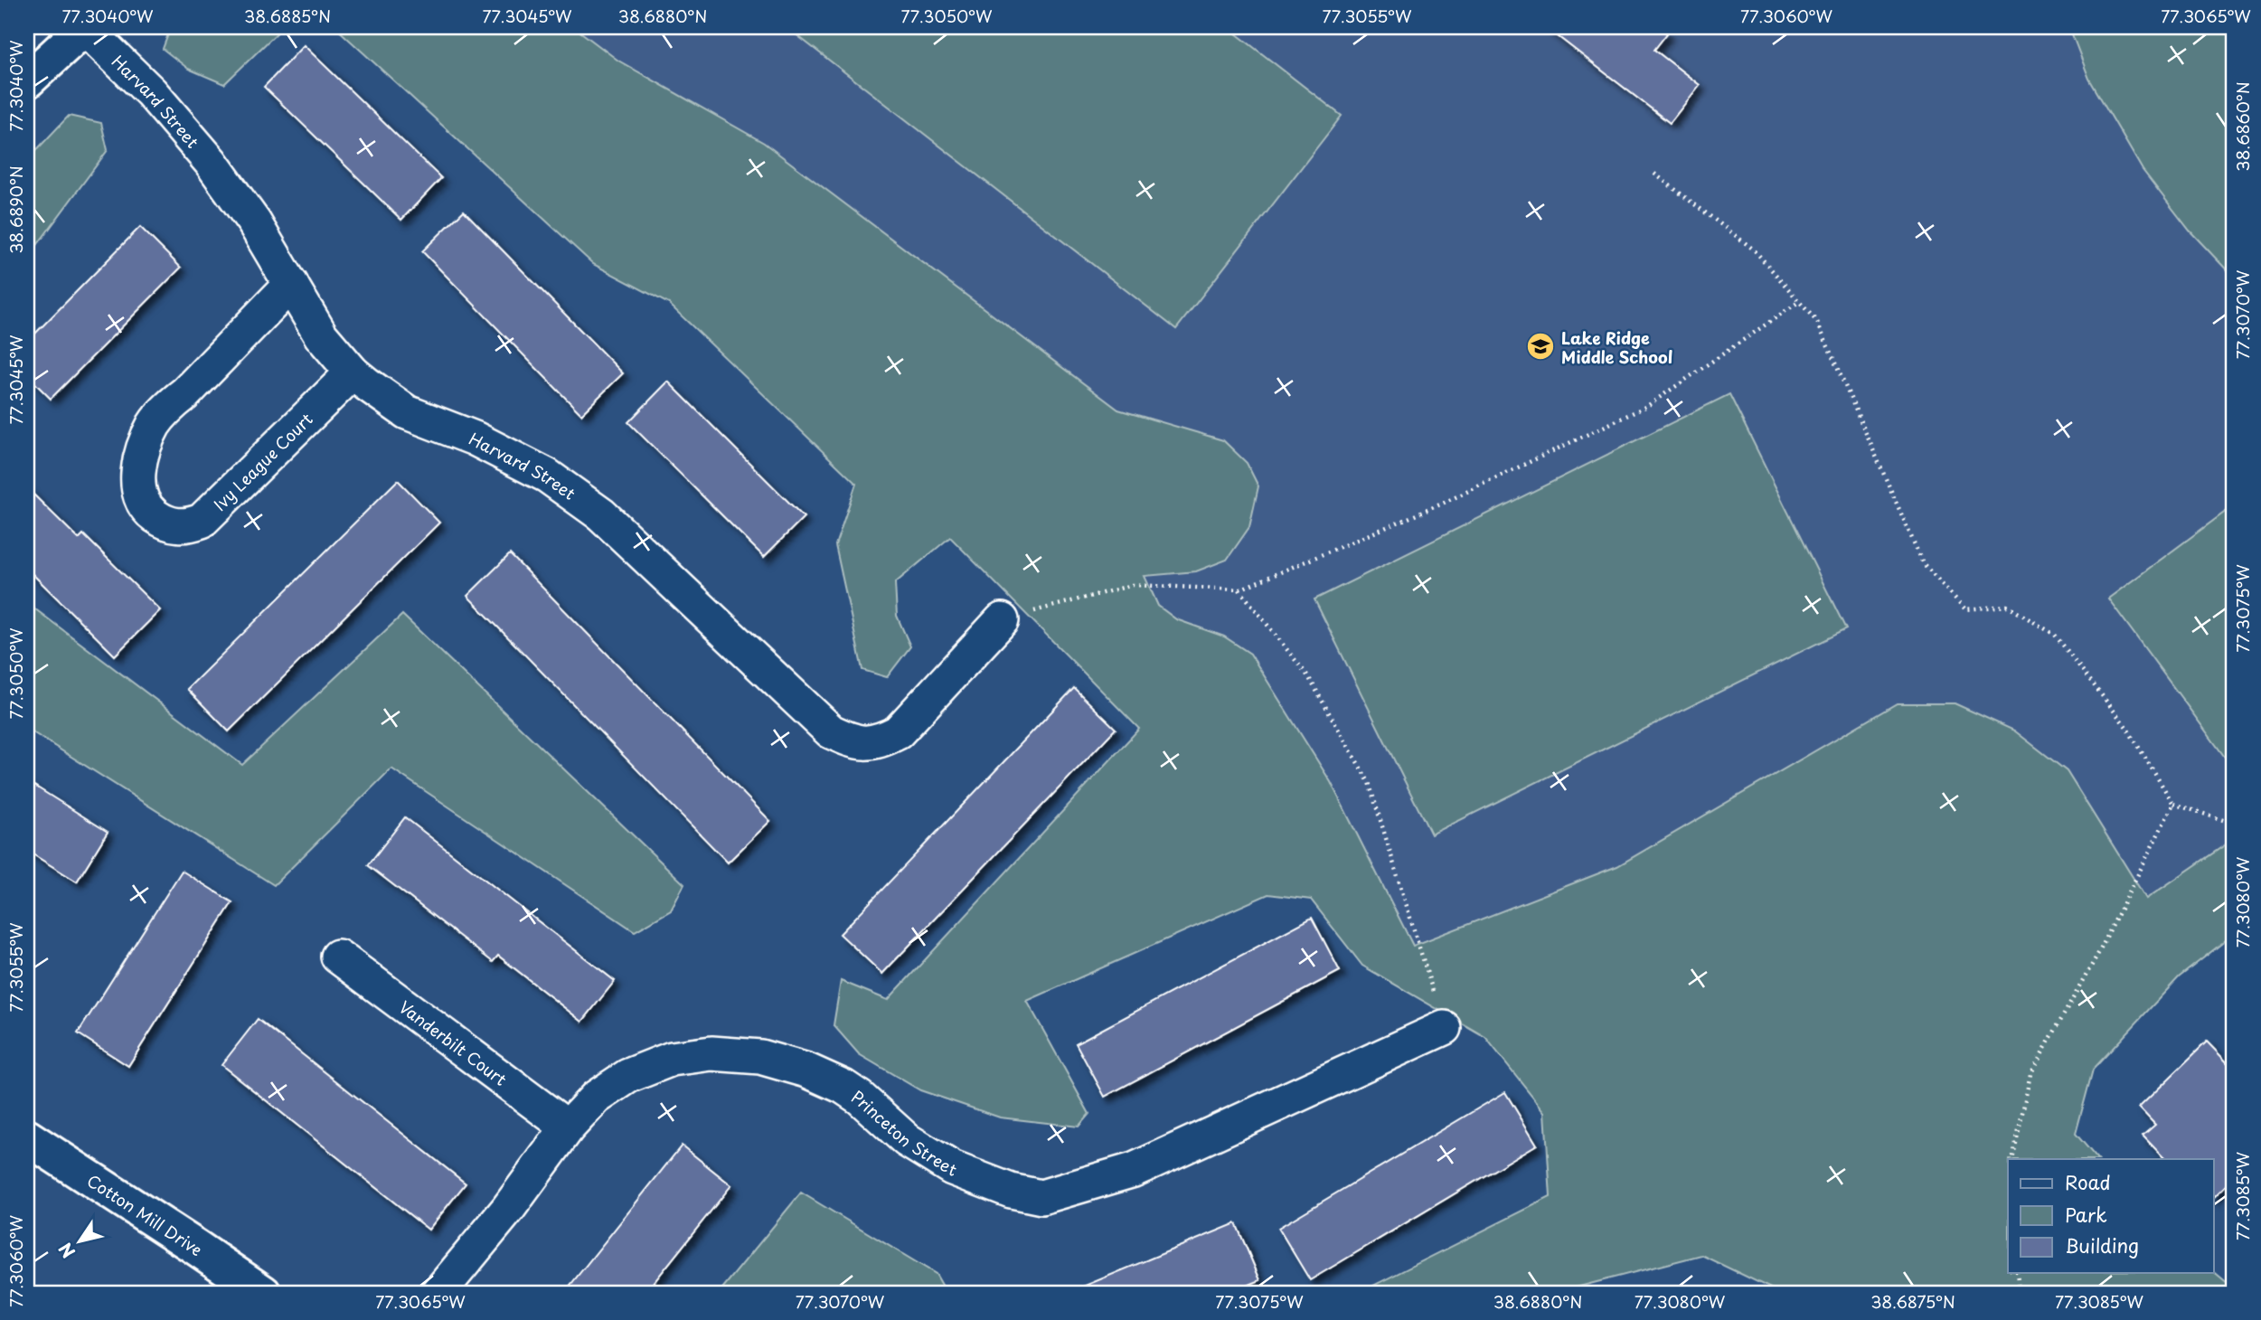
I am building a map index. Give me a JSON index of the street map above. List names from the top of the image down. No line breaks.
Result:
{"streets":{"street":["Harvard Street","Ivy League Court","Vanderbilt Court","Princeton Street","Cotton Mill Drive"]},"crossings":[["Harvard Street","Ivy League Court"],["Vanderbilt Court","Princeton Street"]],"places":{"school or university":["Lake Ridge Middle School"]},"legend":["Road","Park","Building"],"north":"bottom left","coordinates":["77.3040°W","38.6885°N","77.3045°W","38.6880°N","77.3050°W","77.3055°W","77.3060°W","77.3065°W","38.6860°N","38.6890°N","77.3070°W","77.3075°W","77.3080°W","77.3085°W","38.6875°N"]}
